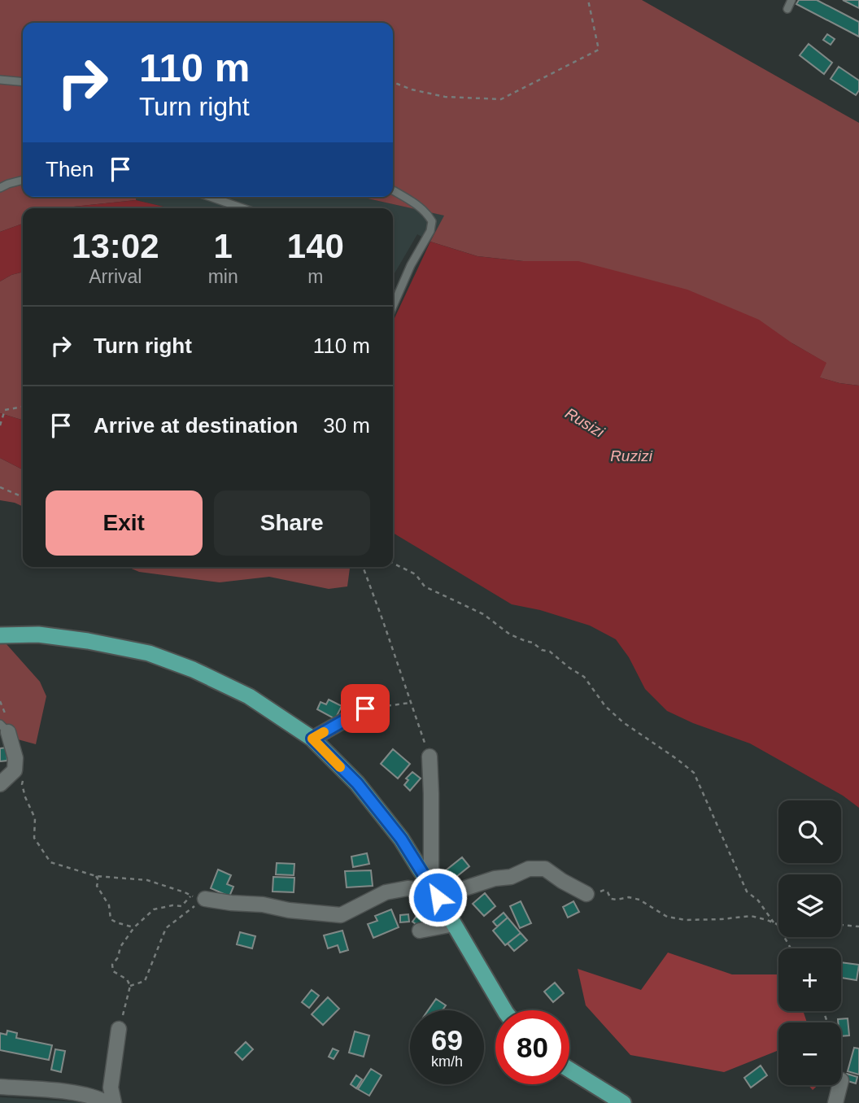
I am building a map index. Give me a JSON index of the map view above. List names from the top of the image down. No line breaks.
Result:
{"water":["Rusizi","Ruzizi"],"page":{"turn":["110 m","Turn right"],"then":"Then","eta":["13:02","Arrival","1","min","140","m"],"list":[{"name":"Turn right","value":"110 m"},{"name":"Arrive at destination","value":"30 m"}],"buttons":["Exit","Share"],"map_buttons":["+","−"],"speed":"69 km/h","limit":"80"}}
